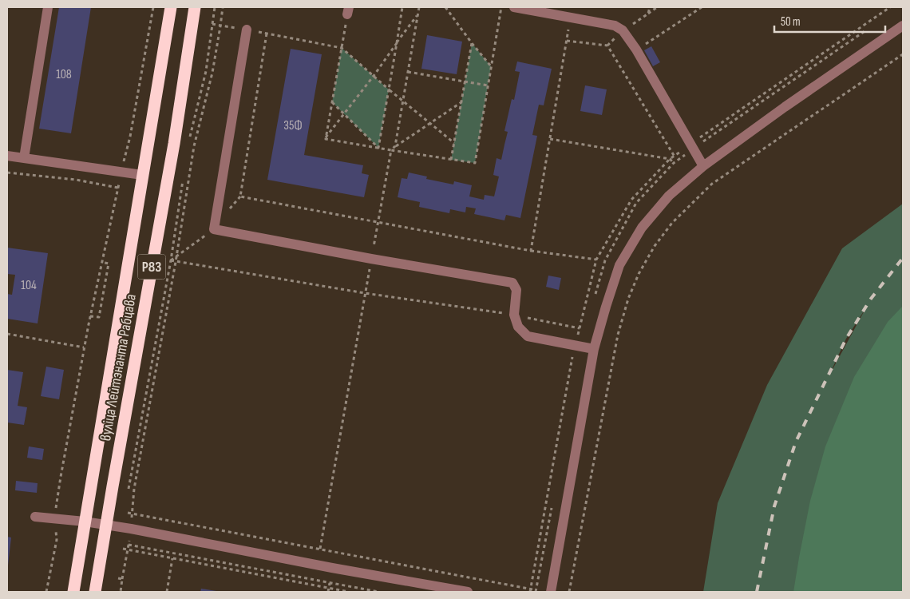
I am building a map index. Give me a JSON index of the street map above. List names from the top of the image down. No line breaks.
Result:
{"streets":{"highway":["Р83","вуліца Лейтэнанта Рабцава"]},"house_numbers":["108","35Ф","104"],"scale_bar":"50 m"}
